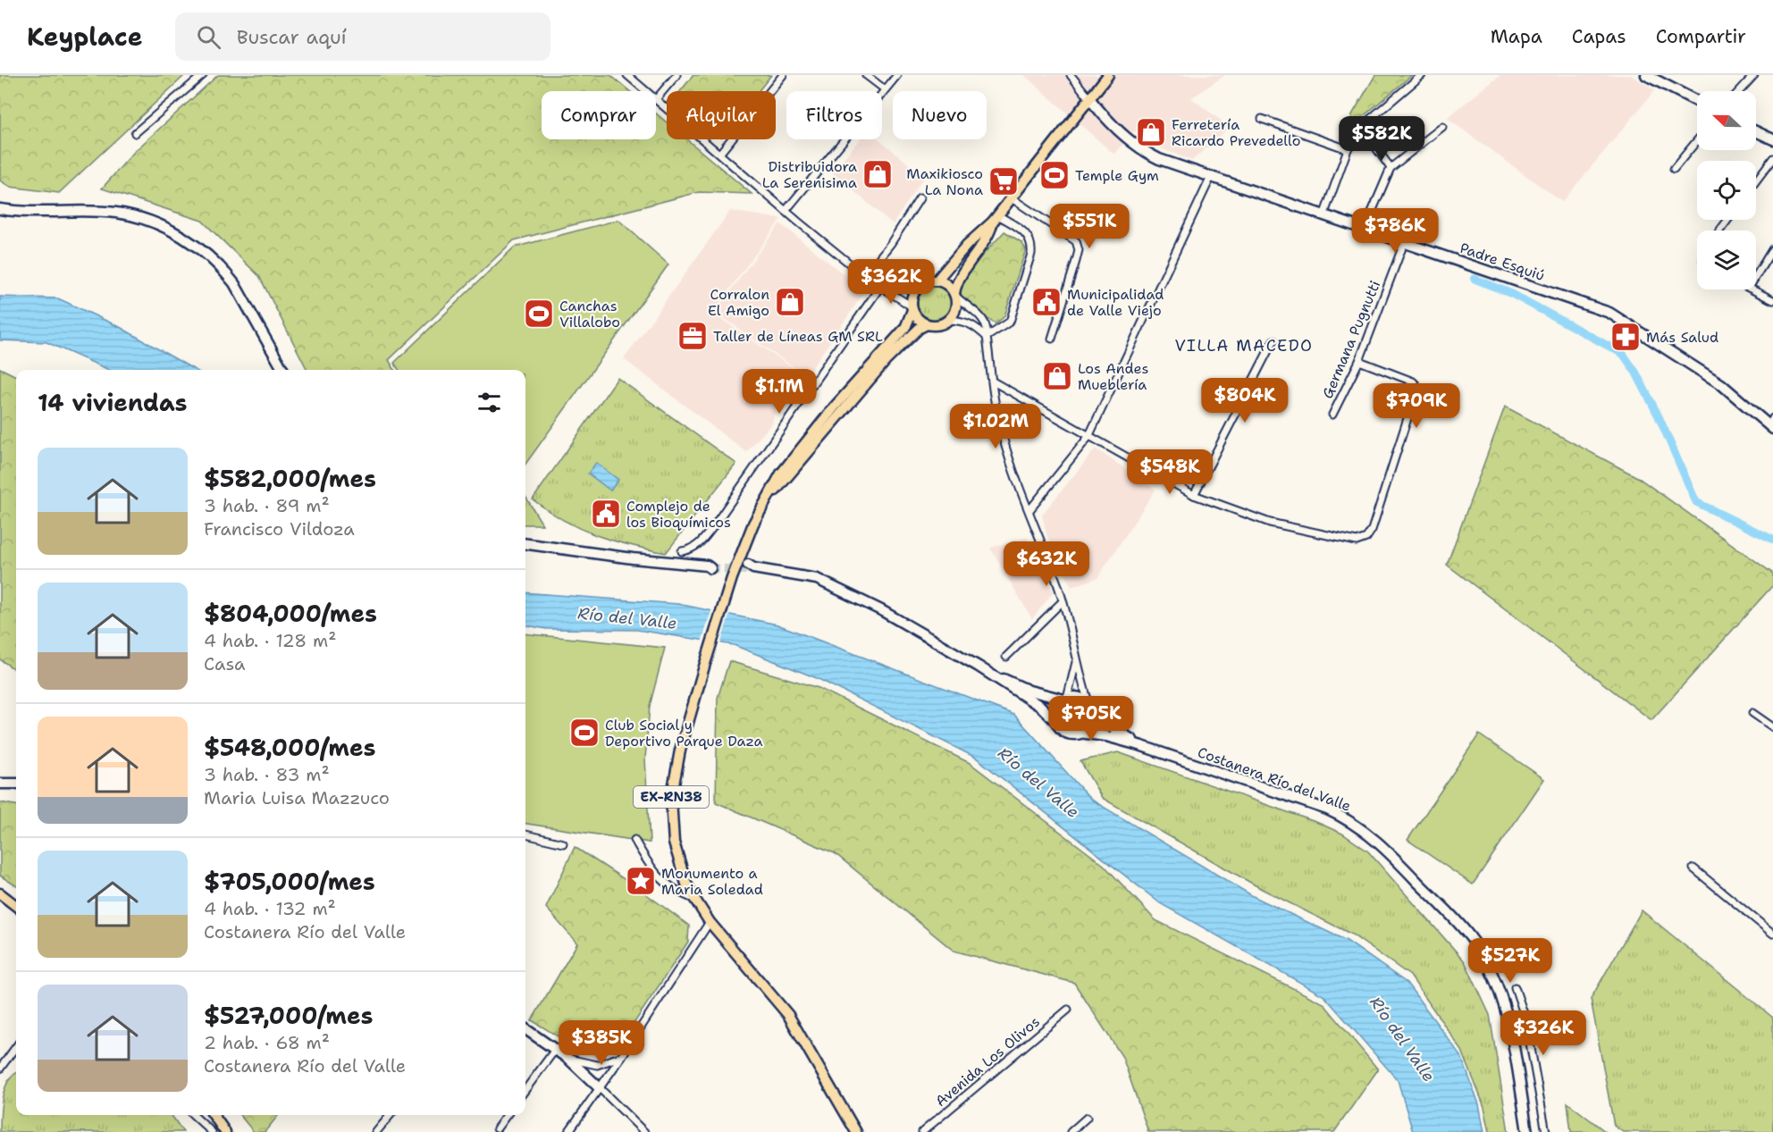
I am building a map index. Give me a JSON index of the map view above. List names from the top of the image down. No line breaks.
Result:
{"streets":{"main road":["Padre Esquiú","Costanera Río del Valle","EX-RN38"],"street":["Germana Pugnutti","Avenida Los Olivos"]},"crossings":[["Padre Esquiú","Germana Pugnutti"]],"districts":["VILLA MACEDO"],"water":["Río del Valle"],"places":{"shop":["Ferretería Ricardo Prevedello","Distribuidora La Serenisima","Corralon El Amigo","Los Andes Mueblería"],"sports":["Temple Gym","Canchas Villalobo","Club Social y Deportivo Parque Daza"],"supermarket":["Maxikiosco La Nona"],"public building":["Municipalidad de Valle Viejo","Complejo de los Bioquímicos"],"office":["Taller de Líneas GM SRL"],"pharmacy":["Más Salud"],"place":["Monumento a Maria Soledad"]},"north":"left","page":{"header":"Keyplace","search":"Buscar aquí","nav":["Mapa","Capas","Compartir"],"chip":["Comprar","Alquilar","Filtros","Nuevo"],"price":["$582K","$551K","$786K","$362K","$1.1M","$804K","$709K","$1.02M","$548K","$632K","$705K","$527K","$326K","$385K"],"heading":"14 viviendas","list":[{"name":"$582,000/mes","note":"3 hab. · 89 m² · Francisco Vildoza"},{"name":"$804,000/mes","note":"4 hab. · 128 m² · Casa"},{"name":"$548,000/mes","note":"3 hab. · 83 m² · Maria Luisa Mazzuco"},{"name":"$705,000/mes","note":"4 hab. · 132 m² · Costanera Río del Valle"},{"name":"$527,000/mes","note":"2 hab. · 68 m² · Costanera Río del Valle"}]}}
